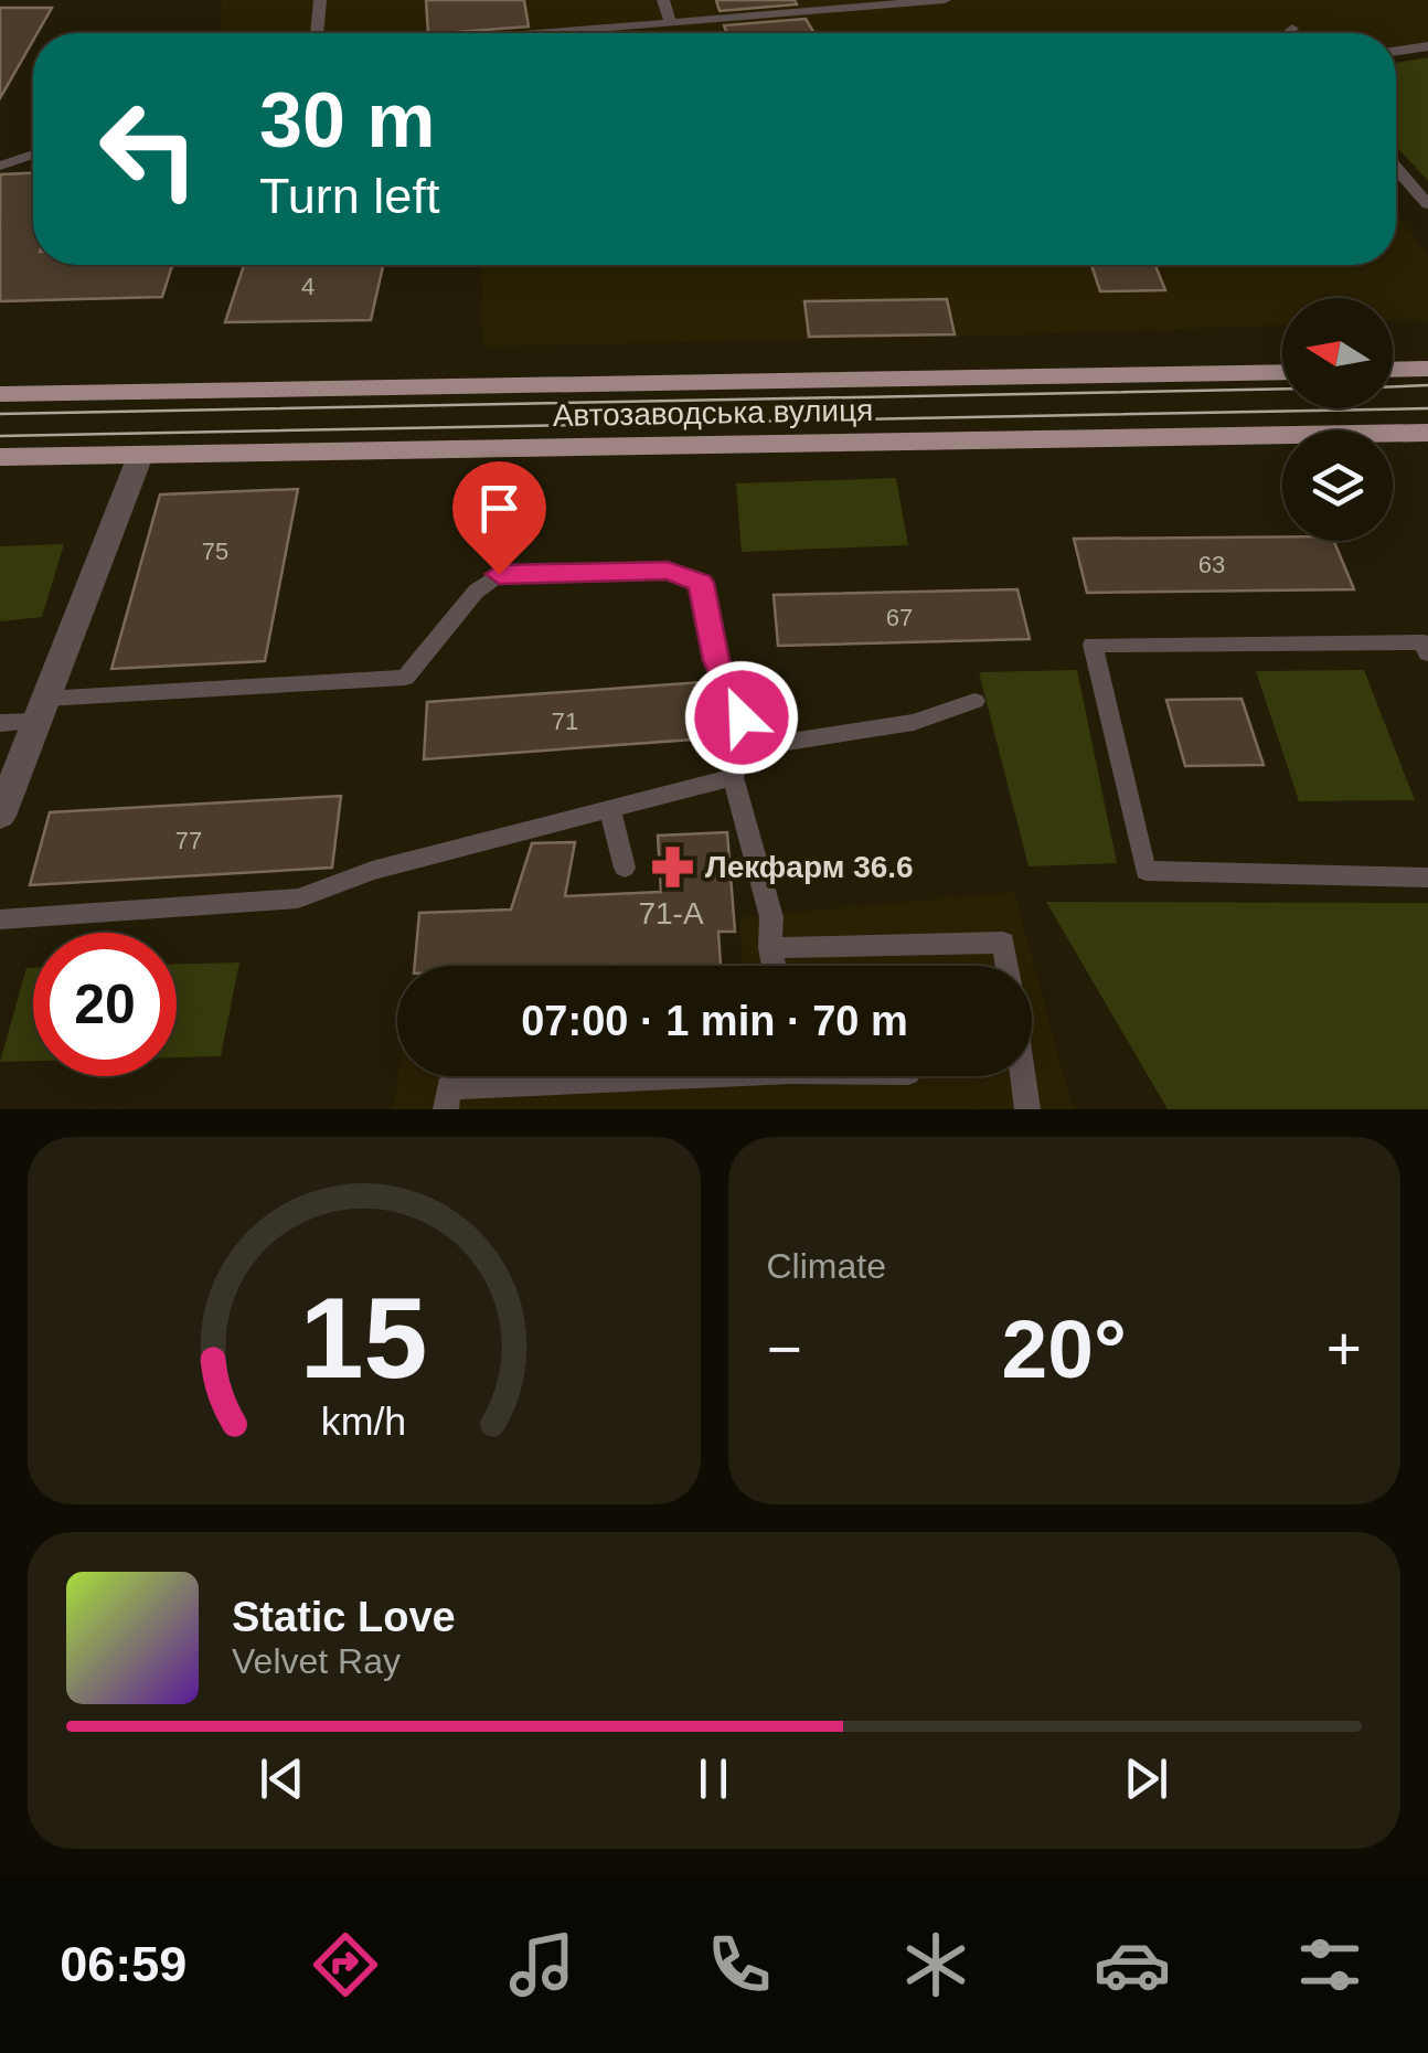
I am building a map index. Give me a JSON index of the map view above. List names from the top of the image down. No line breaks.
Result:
{"streets":{"main road":["Автозаводська вулиця"]},"places":{"pharmacy":["Лекфарм 36.6"]},"house_numbers":["4","75","63","67","71","77","71-А"],"north":"left","page":{"turn":["30 m","Turn left"],"limit":"20","trip":"07:00 · 1 min · 70 m","tile":"Climate","heat":["−","20°","+"],"song":["Static Love","Velvet Ray"],"tabs":"06:59","gauge":["15","km/h"]}}
